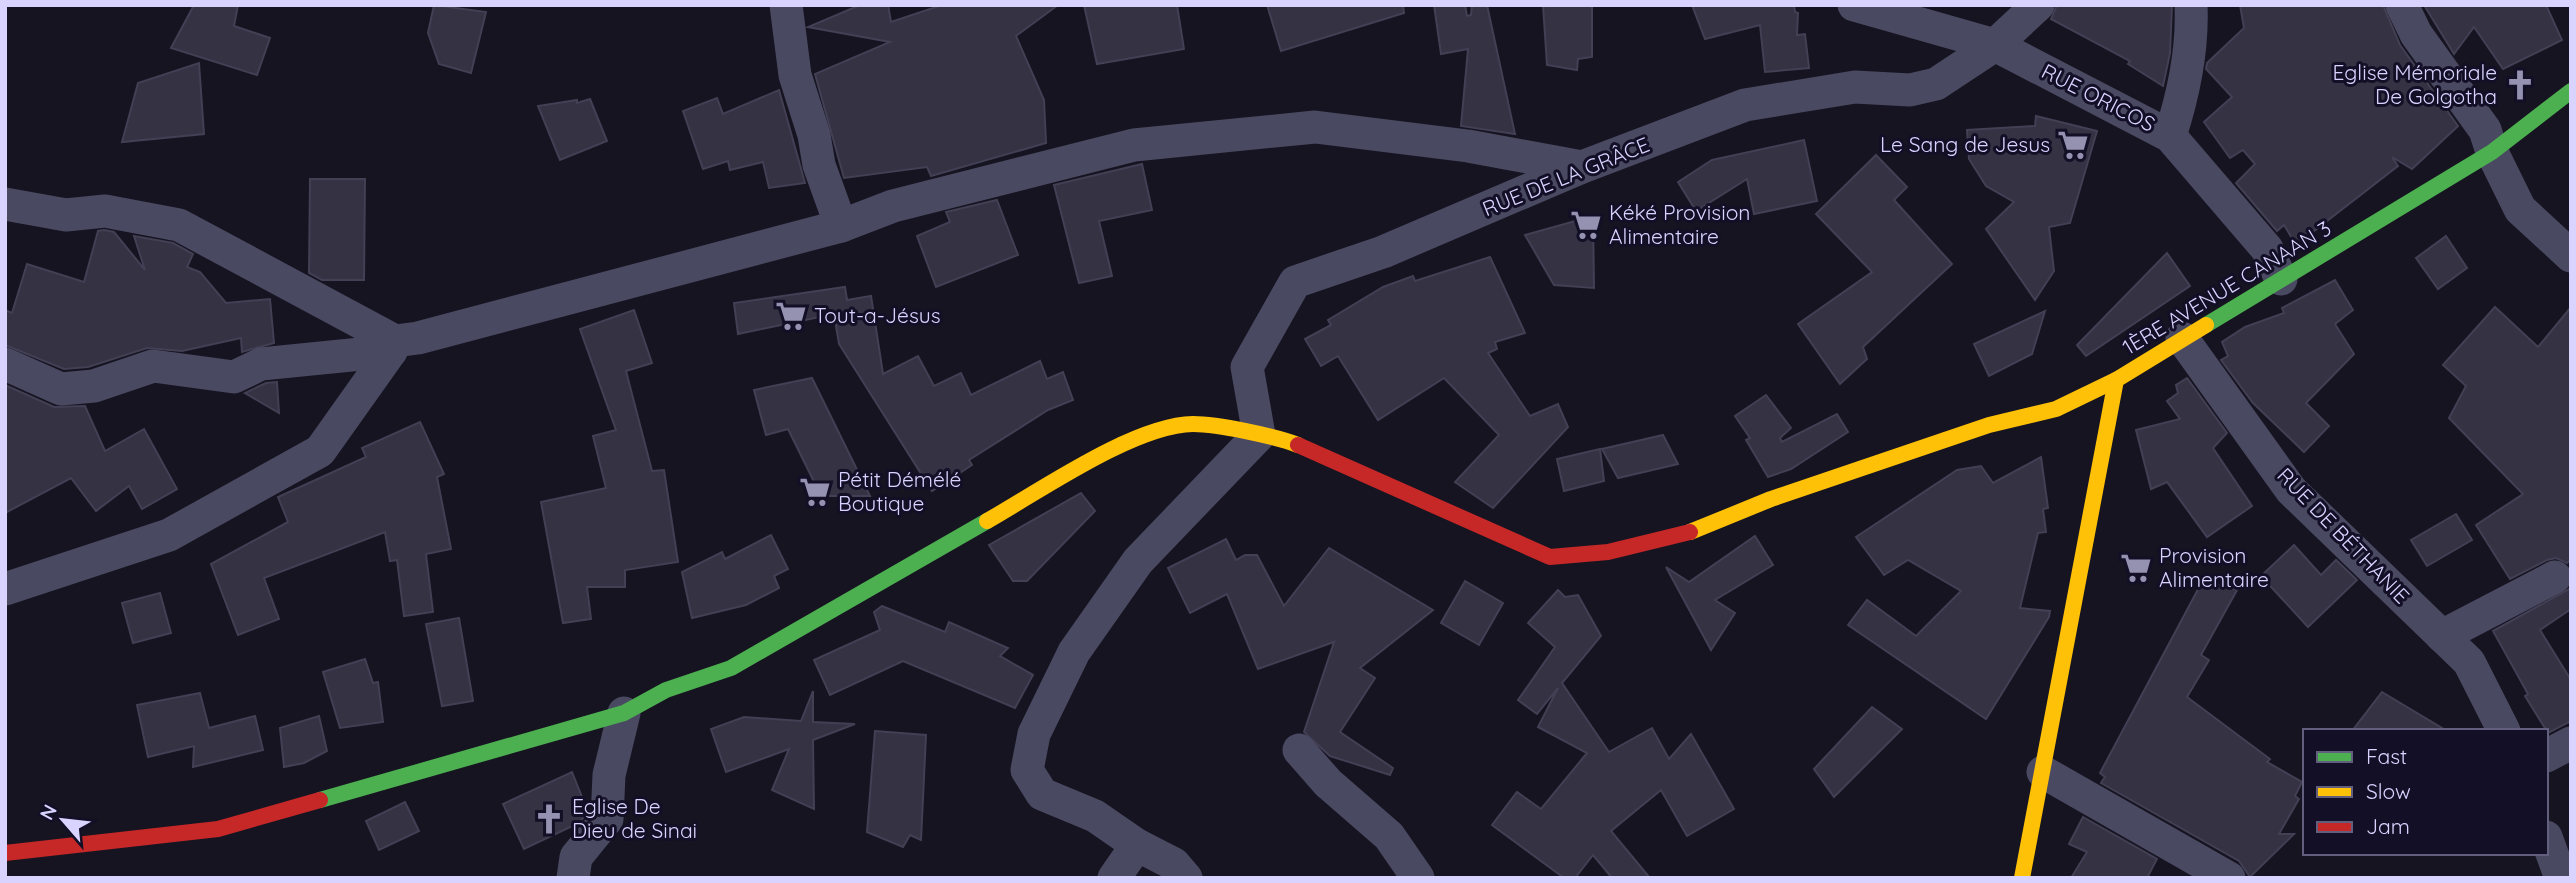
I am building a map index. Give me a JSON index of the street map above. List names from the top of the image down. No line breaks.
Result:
{"streets":{"street":["RUE ORICOS","RUE DE LA GRÂCE","1ÈRE AVENUE CANAAN 3","RUE DE BÉTHANIE"]},"crossings":[["RUE ORICOS","RUE DE LA GRÂCE"],["RUE ORICOS","1ÈRE AVENUE CANAAN 3"],["1ÈRE AVENUE CANAAN 3","RUE DE BÉTHANIE"]],"places":{"church":["Eglise Mémoriale De Golgotha","Eglise De Dieu de Sinai"],"supermarket":["Le Sang de Jesus","Kéké Provision Alimentaire","Tout-a-Jésus","Pétit Démélé Boutique","Provision Alimentaire"]},"legend":["Fast","Slow","Jam"],"north":"top left"}
